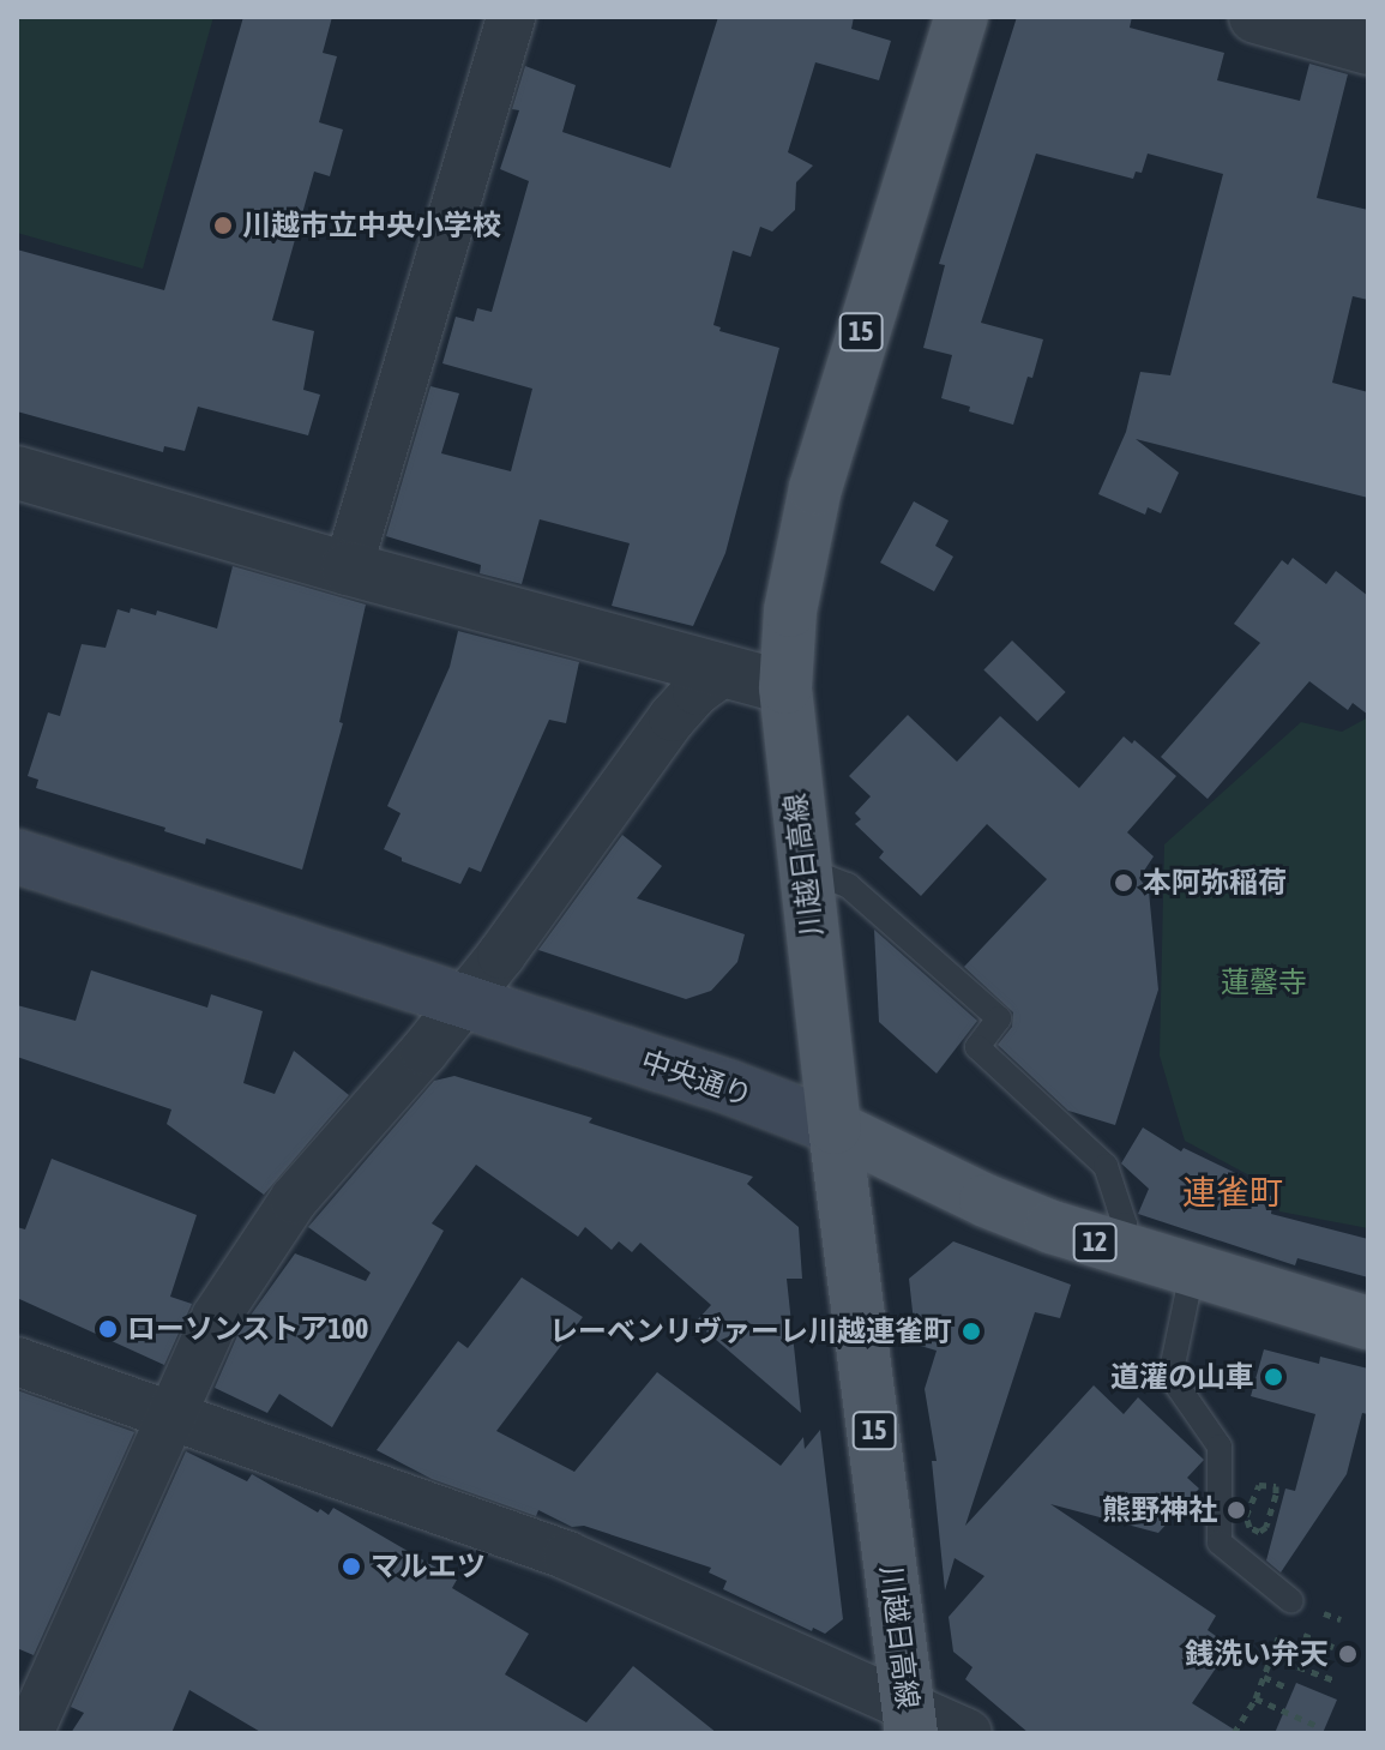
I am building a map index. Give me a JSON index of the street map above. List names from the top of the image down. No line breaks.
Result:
{"streets":{"main road":["15","川越日高線","中央通り","12"]},"crossings":[["川越日高線","中央通り"]],"districts":["連雀町"],"parks":["蓮馨寺"],"places":["川越市立中央小学校","本阿弥稲荷","ローソンストア100","レーベンリヴァーレ川越連雀町","道灌の山車","熊野神社","マルエツ","銭洗い弁天"]}
